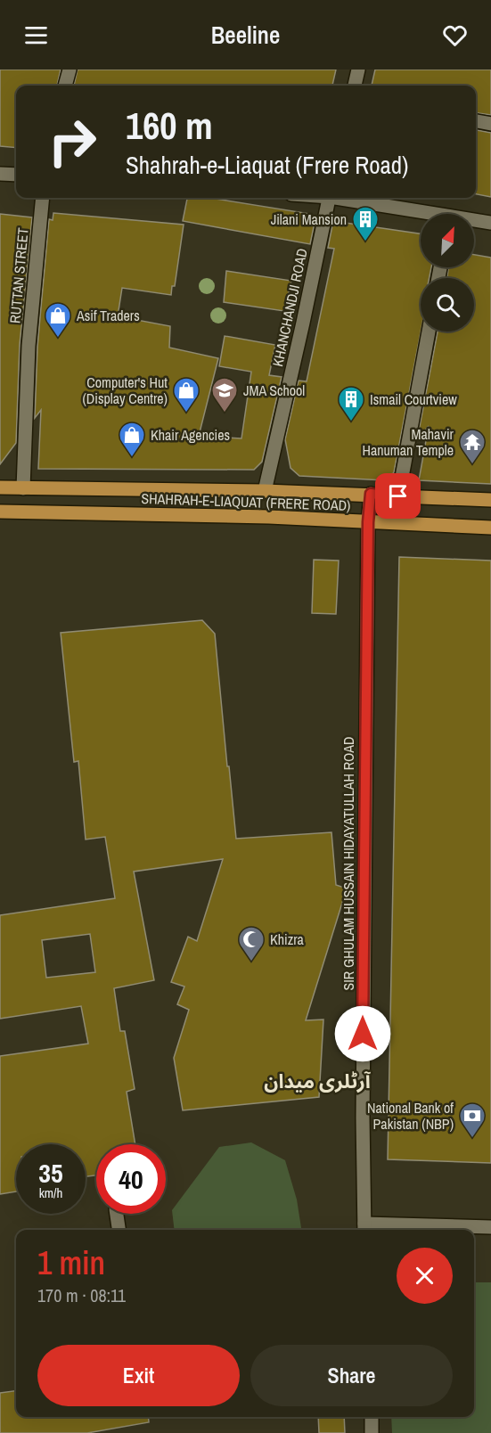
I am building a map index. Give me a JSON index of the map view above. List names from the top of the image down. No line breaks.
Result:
{"streets":{"main road":["SHAHRAH-E-LIAQUAT (FRERE ROAD)"],"street":["RUTTAN STREET","KHANCHANDJI ROAD","SIR GHULAM HUSSAIN HIDAYATULLAH ROAD"]},"crossings":[["RUTTAN STREET","SHAHRAH-E-LIAQUAT (FRERE ROAD)"],["KHANCHANDJI ROAD","SHAHRAH-E-LIAQUAT (FRERE ROAD)"],["SHAHRAH-E-LIAQUAT (FRERE ROAD)","SIR GHULAM HUSSAIN HIDAYATULLAH ROAD"]],"districts":["آرٹلری میدان"],"places":{"building":["Jilani Mansion","Ismail Courtview"],"shop":["Asif Traders","Computer's Hut (Display Centre)","Khair Agencies"],"school or university":["JMA School"],"temple":["Mahavir Hanuman Temple"],"mosque":["Khizra"],"bank":["National Bank of Pakistan (NBP)"]},"north":"top right","page":{"header":"Beeline","turn":["160 m","Shahrah-e-Liaquat (Frere Road)"],"speed":"35 km/h","limit":"40","heading":["1 min","170 m · 08:11"],"buttons":["Exit","Share"]}}
